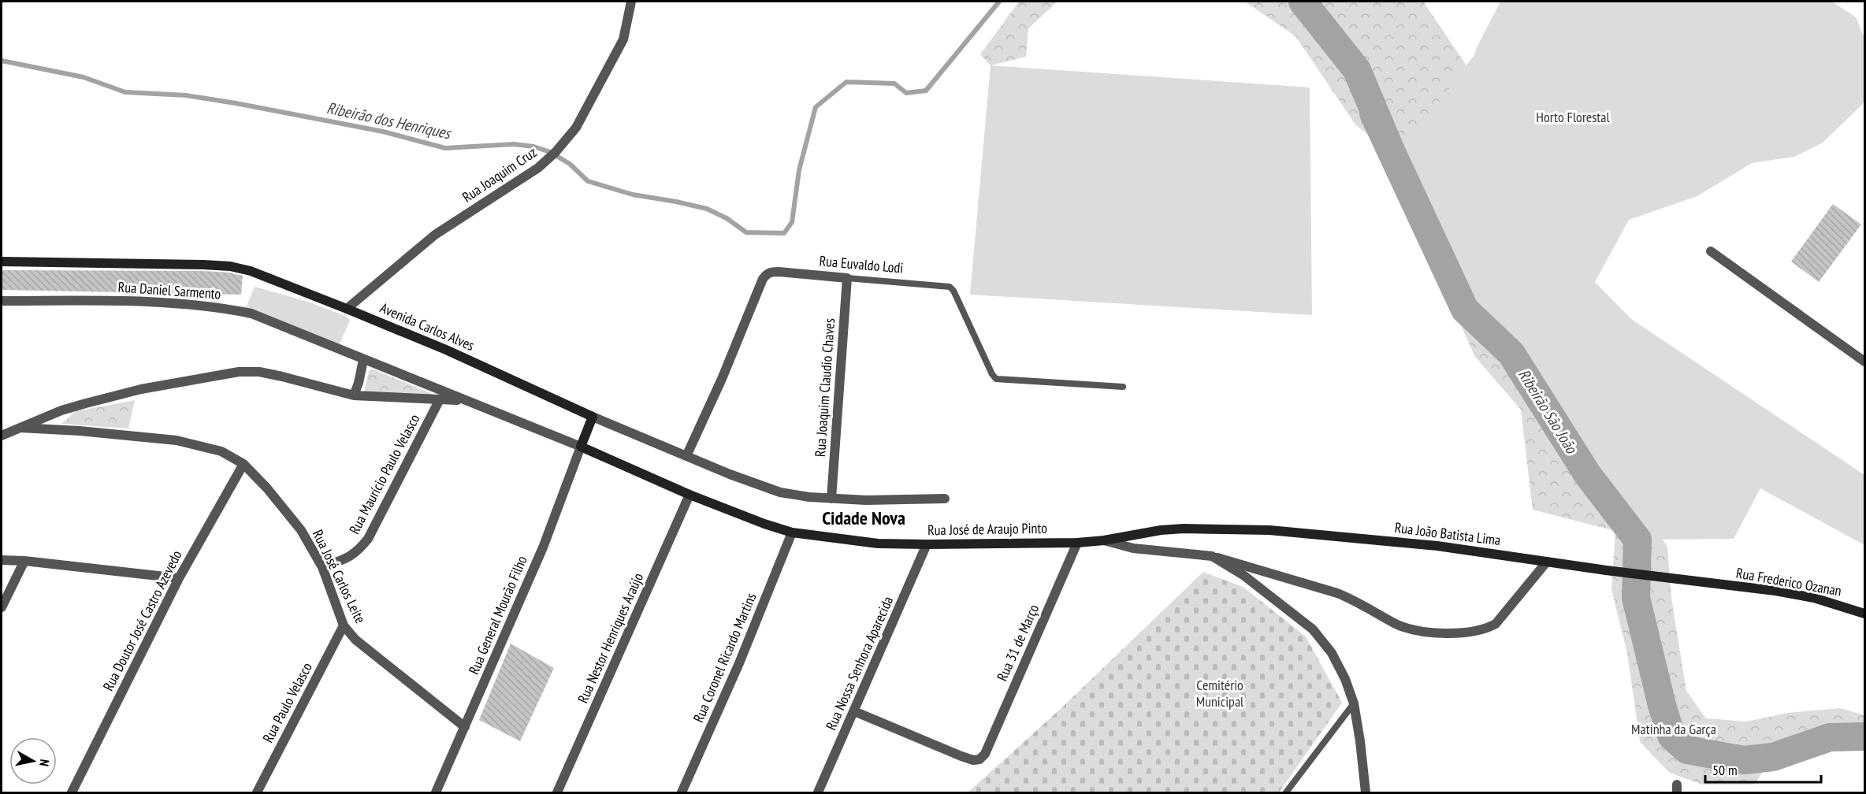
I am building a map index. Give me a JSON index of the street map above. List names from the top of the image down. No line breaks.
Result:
{"streets":{"main road":["Avenida Carlos Alves","Rua José de Araujo Pinto","Rua João Batista Lima","Rua Frederico Ozanan"],"street":["Rua Joaquim Cruz","Rua Euvaldo Lodi","Rua Daniel Sarmento","Rua Joaquim Claudio Chaves","Rua Maurício Paulo Velasco","Rua José Carlos Leite","Rua General Mourão Filho","Rua Doutor José Castro Azevedo","Rua Nestor Henriques Araújo","Rua 31 de Março","Rua Coronel Ricardo Martins","Rua Nossa Senhora Aparecida","Rua Paulo Velasco"]},"crossings":[["Rua Joaquim Cruz","Avenida Carlos Alves"],["Rua Euvaldo Lodi","Rua Joaquim Claudio Chaves"],["Rua Maurício Paulo Velasco","Rua José Carlos Leite"],["Rua José de Araujo Pinto","Rua João Batista Lima"],["Rua José de Araujo Pinto","Rua General Mourão Filho"],["Rua José de Araujo Pinto","Rua Nestor Henriques Araújo"],["Rua José de Araujo Pinto","Rua 31 de Março"],["Rua José de Araujo Pinto","Rua Coronel Ricardo Martins"],["Rua José de Araujo Pinto","Rua Nossa Senhora Aparecida"],["Rua João Batista Lima","Rua Frederico Ozanan"],["Rua José Carlos Leite","Rua General Mourão Filho"],["Rua José Carlos Leite","Rua Doutor José Castro Azevedo"],["Rua José Carlos Leite","Rua Paulo Velasco"],["Rua 31 de Março","Rua Nossa Senhora Aparecida"]],"districts":["Cidade Nova"],"water":["Ribeirão dos Henriques","Ribeirão São João"],"parks":["Horto Florestal","Cemitério Municipal","Matinha da Garça"],"scale_bar":"50 m","north":"right"}
